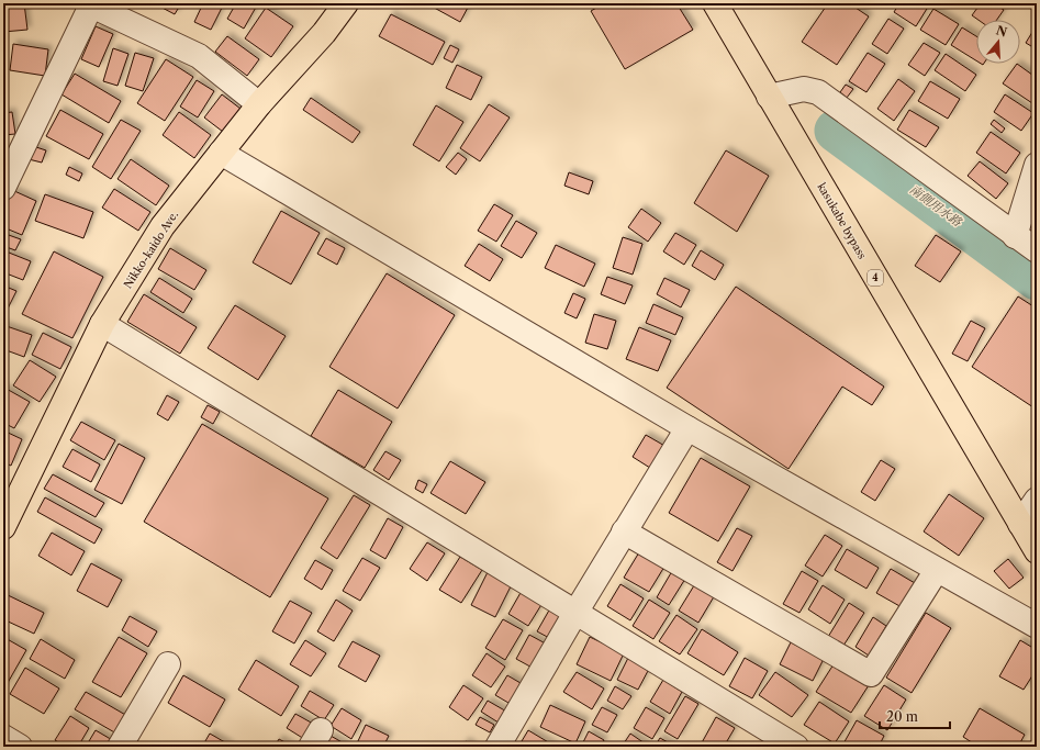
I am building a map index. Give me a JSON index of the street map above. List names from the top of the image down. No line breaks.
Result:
{"streets":{"main road":["kasukabe bypass","Nikko-kaido Ave.","4"]},"water":["南側用水路"],"scale_bar":"20 m","north":"top"}
